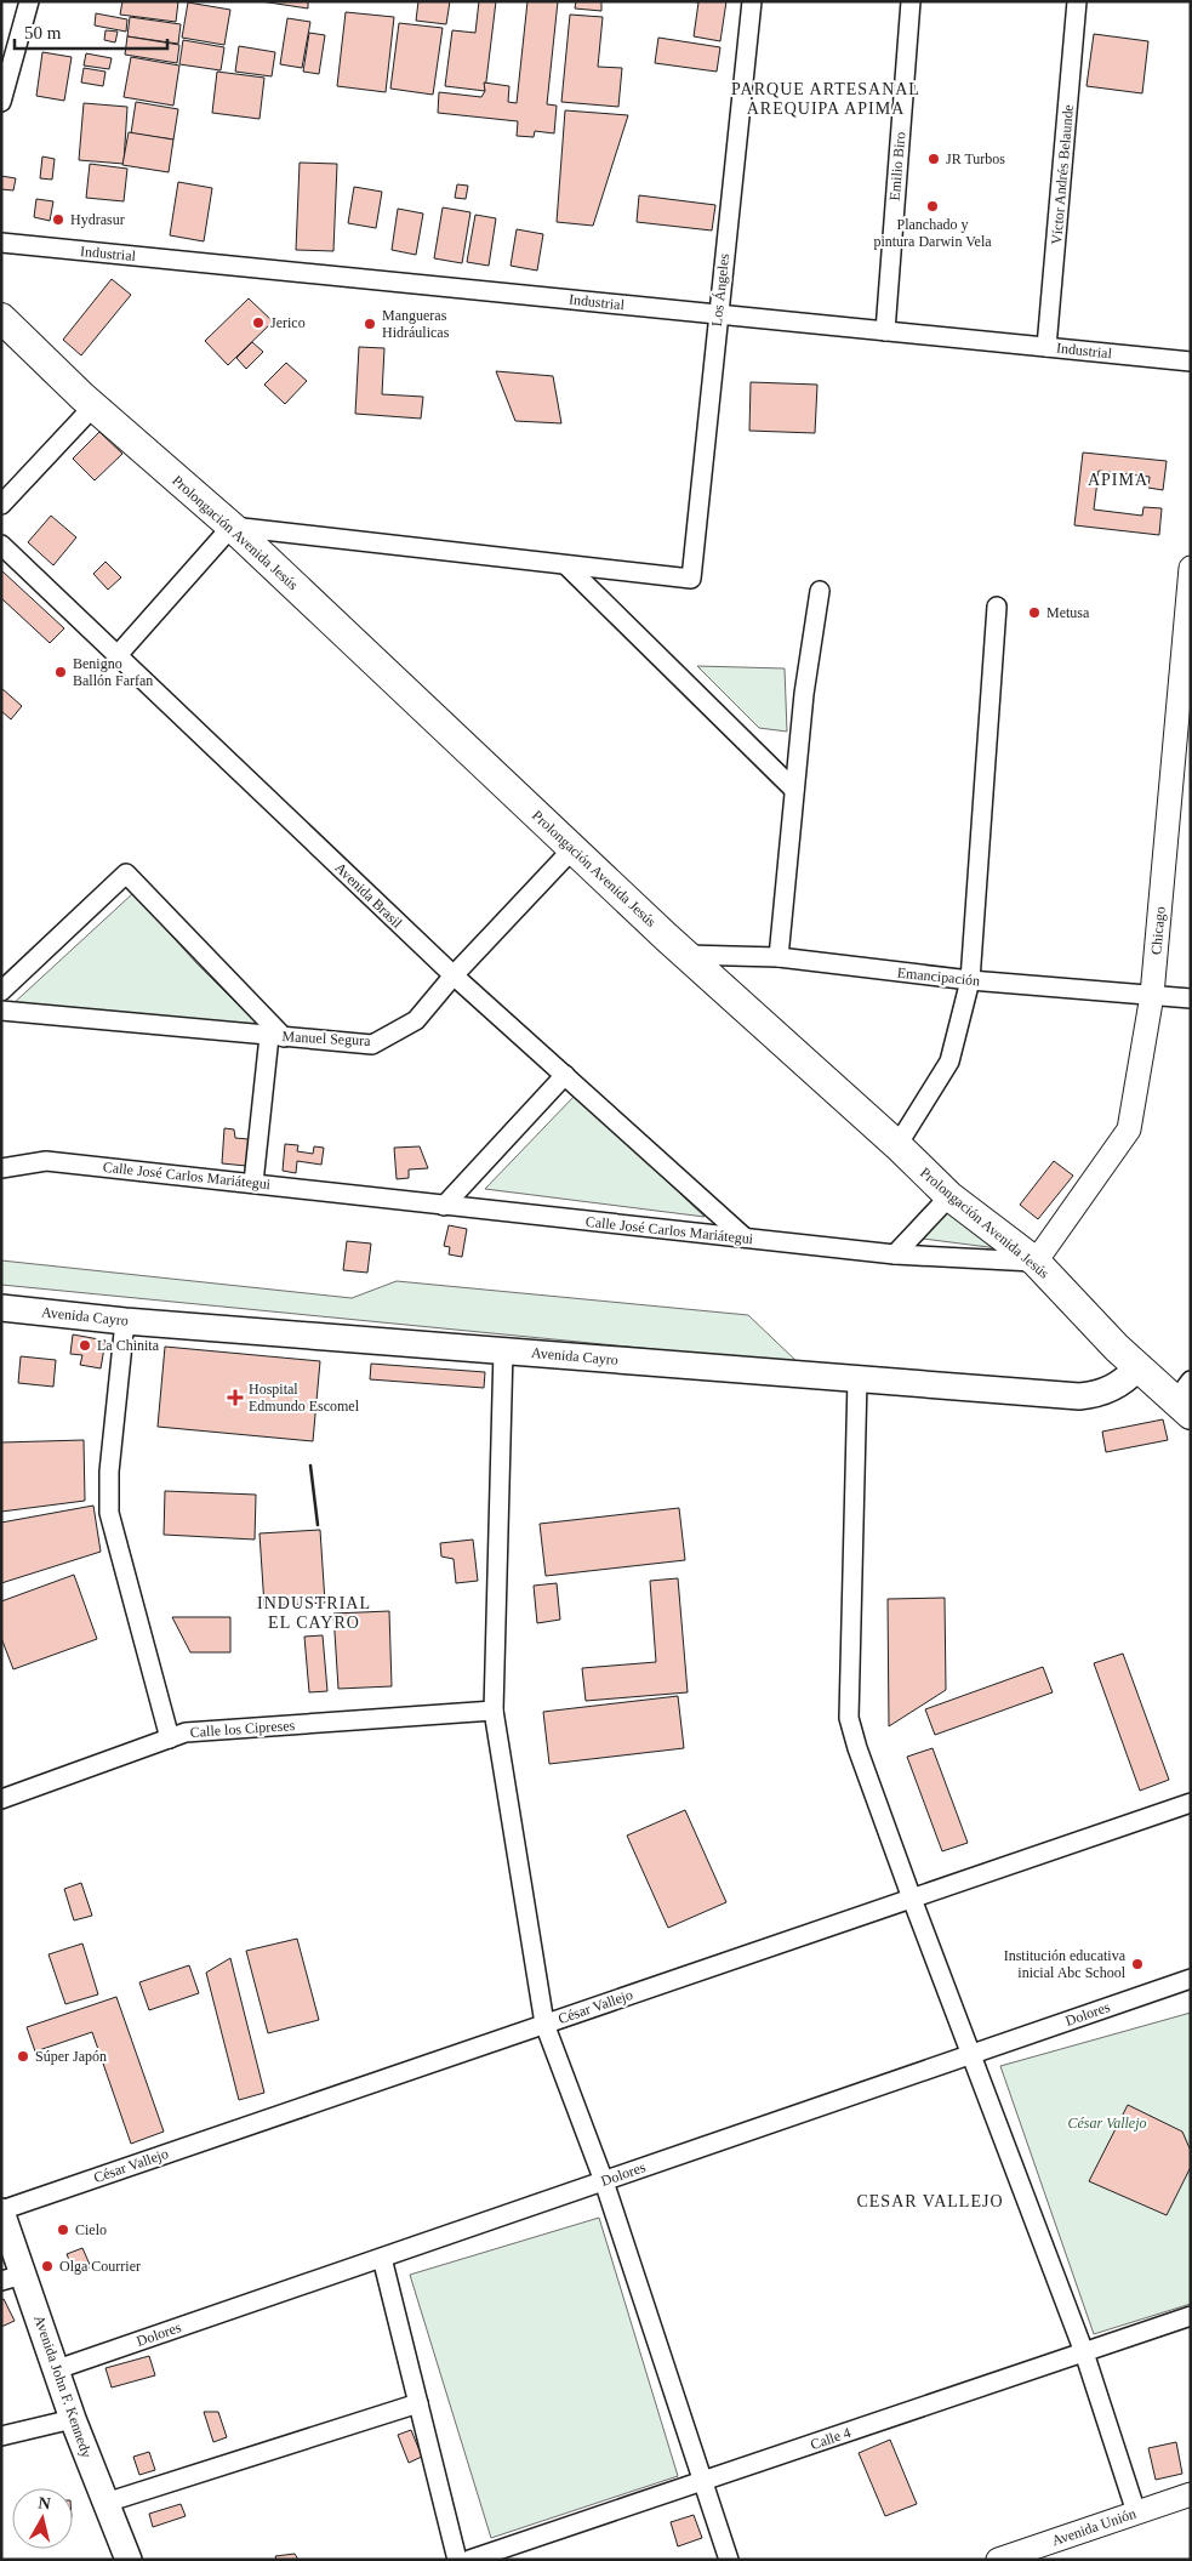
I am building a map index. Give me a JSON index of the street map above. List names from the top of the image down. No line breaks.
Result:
{"streets":{"main road":["Prolongación Avenida Jesús","Avenida Cayro","Avenida John F. Kennedy"],"street":["Emilio Biro","Víctor Andrés Belaunde","Industrial","Los Ángeles","Avenida Brasil","Chicago","Emancipación","Manuel Segura","Calle José Carlos Mariátegui","Calle los Cipreses","César Vallejo","Dolores","Calle 4","Avenida Unión"]},"crossings":[["Emilio Biro","Industrial"],["Víctor Andrés Belaunde","Industrial"],["Industrial","Los Ángeles"],["Prolongación Avenida Jesús","Chicago"],["Prolongación Avenida Jesús","Emancipación"],["Prolongación Avenida Jesús","Manuel Segura"],["Prolongación Avenida Jesús","Calle José Carlos Mariátegui"],["Prolongación Avenida Jesús","Avenida Cayro"],["Avenida Brasil","Manuel Segura"],["Avenida Brasil","Calle José Carlos Mariátegui"],["Chicago","Emancipación"],["Chicago","Calle José Carlos Mariátegui"],["César Vallejo","Avenida John F. Kennedy"],["Dolores","Avenida John F. Kennedy"]],"districts":["PARQUE ARTESANAL AREQUIPA APIMA","APIMA","INDUSTRIAL EL CAYRO","CESAR VALLEJO"],"parks":["César Vallejo"],"places":{"other":["JR Turbos","Planchado y pintura Darwin Vela","Hydrasur","Jerico","Mangueras Hidráulicas","Metusa","Benigno Ballón Farfan","La Chinita","Institución educativa inicial Abc School","Súper Japón","Cielo","Olga Courrier"],"health":["Hospital Edmundo Escomel"]},"scale_bar":"50 m","north":"top"}
